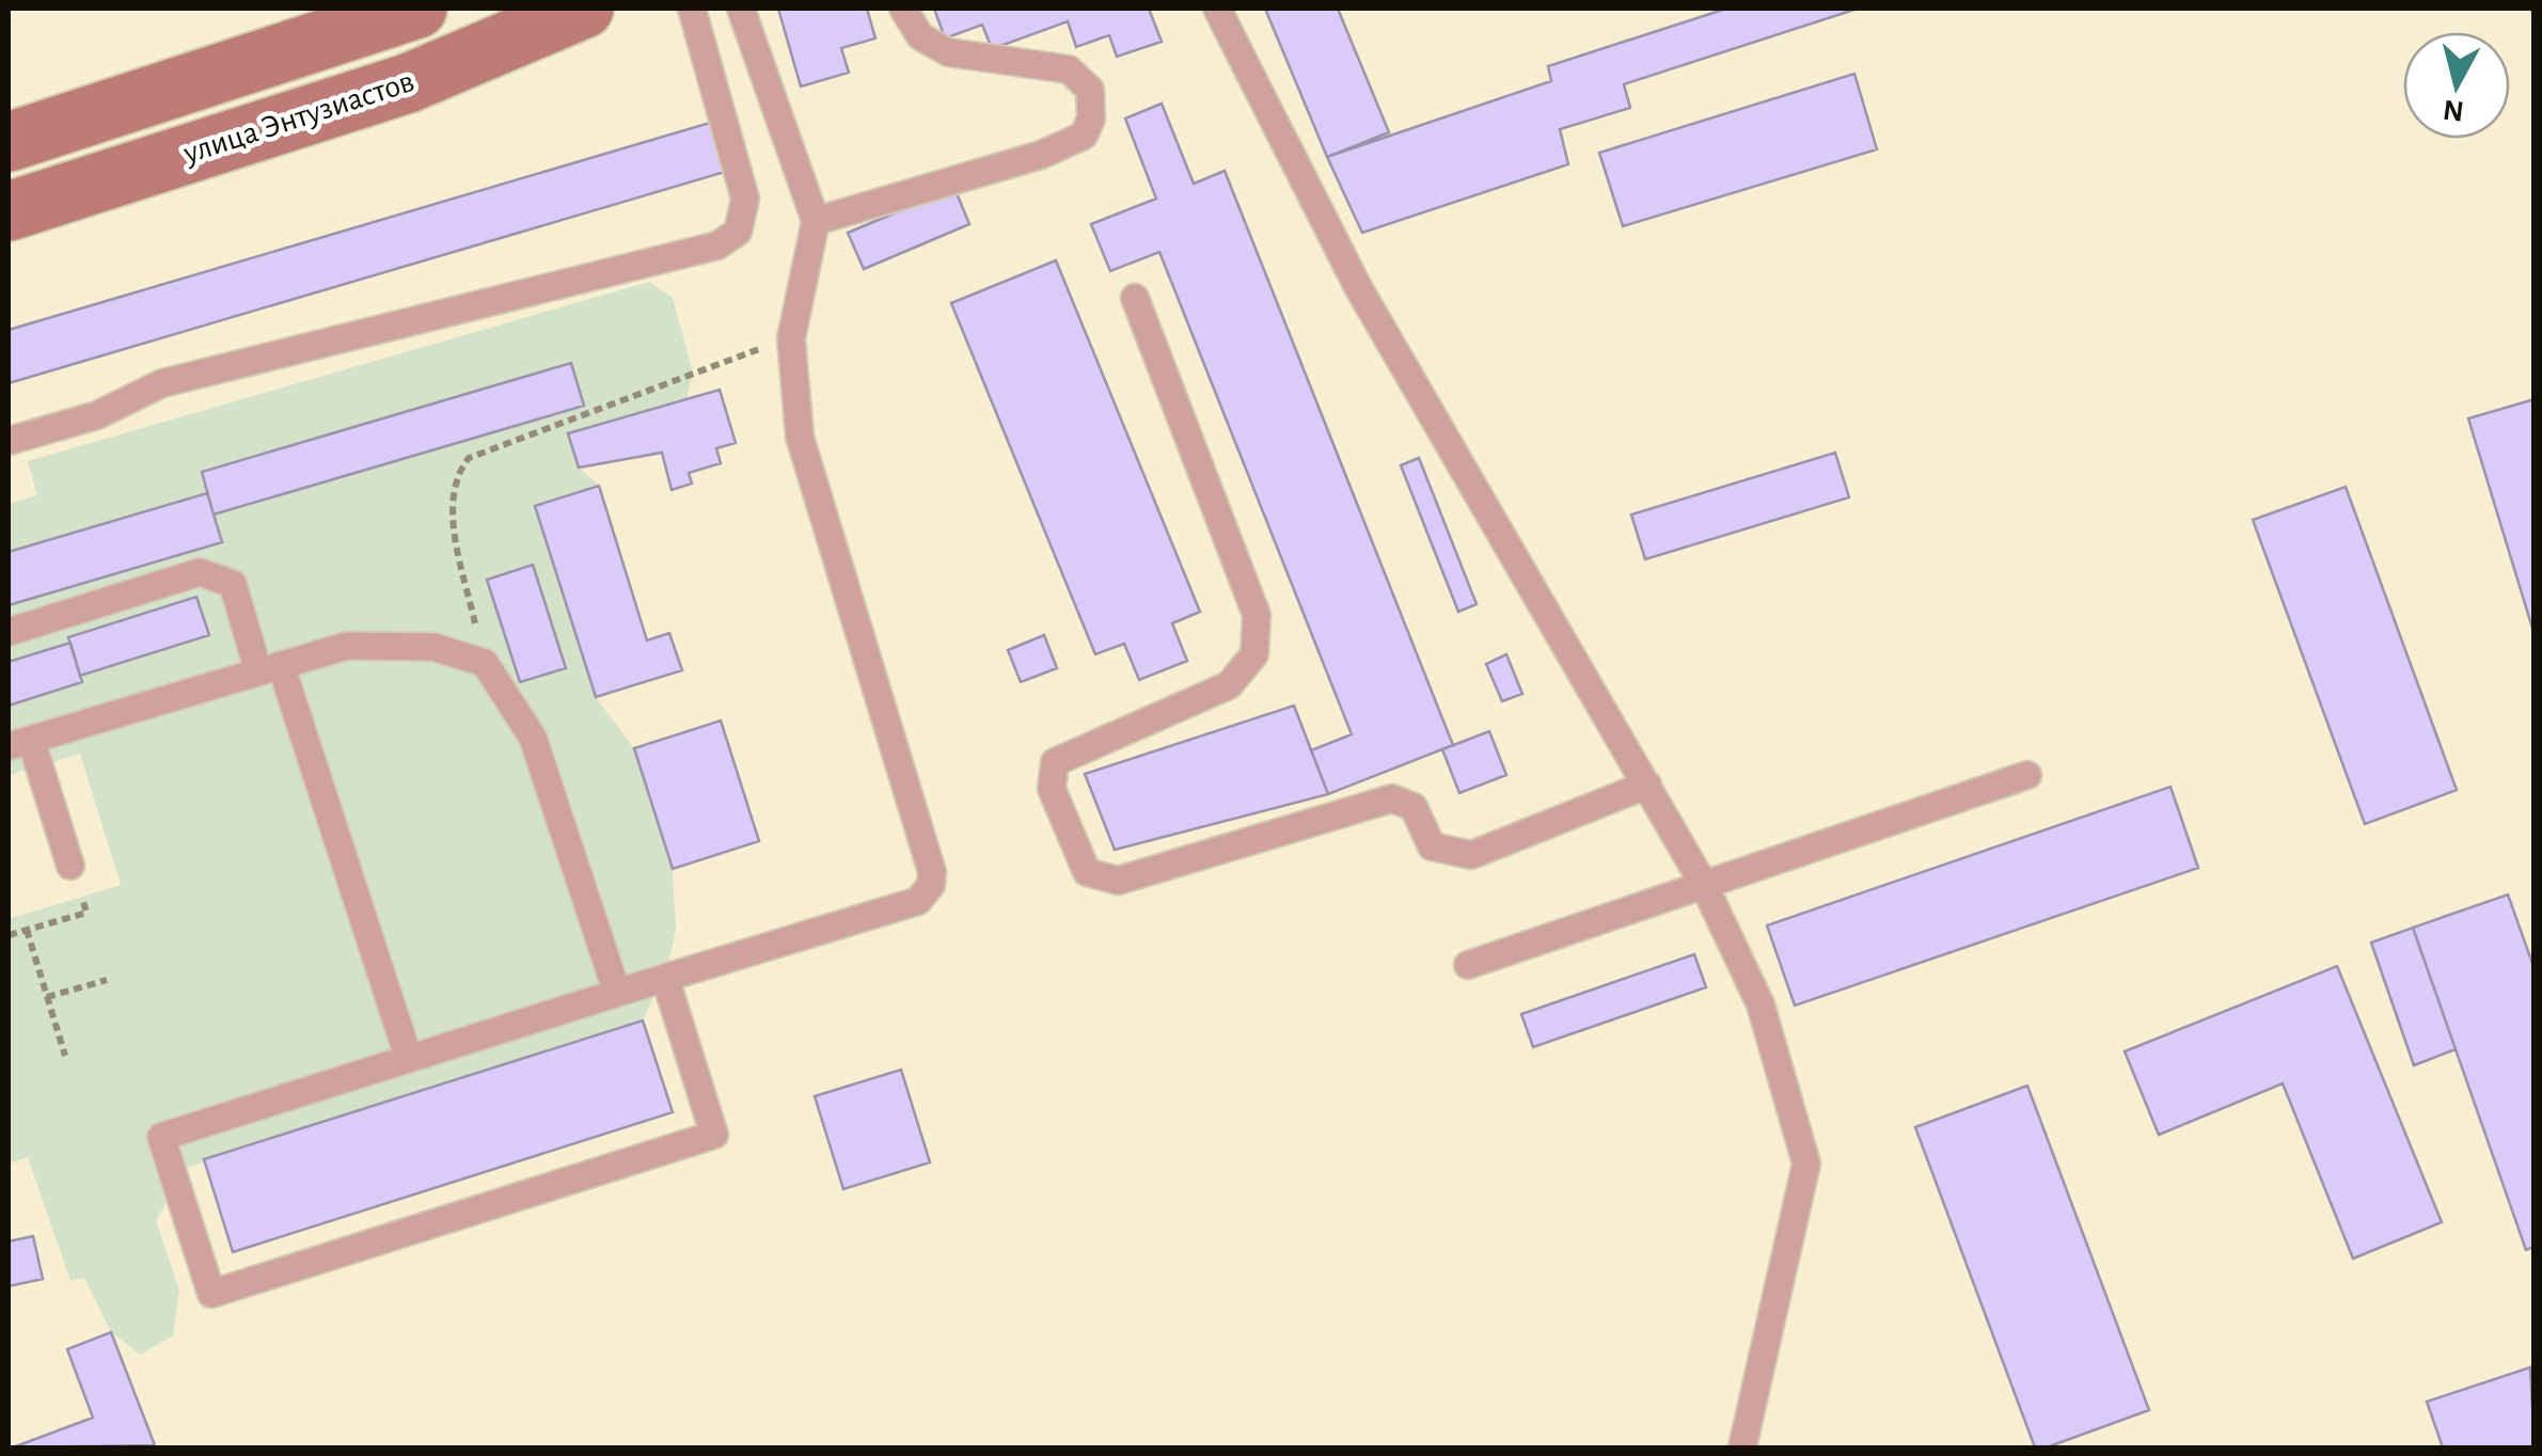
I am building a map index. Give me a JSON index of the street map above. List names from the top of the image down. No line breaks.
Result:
{"streets":{"main road":["улица Энтузиастов"]},"north":"bottom"}
